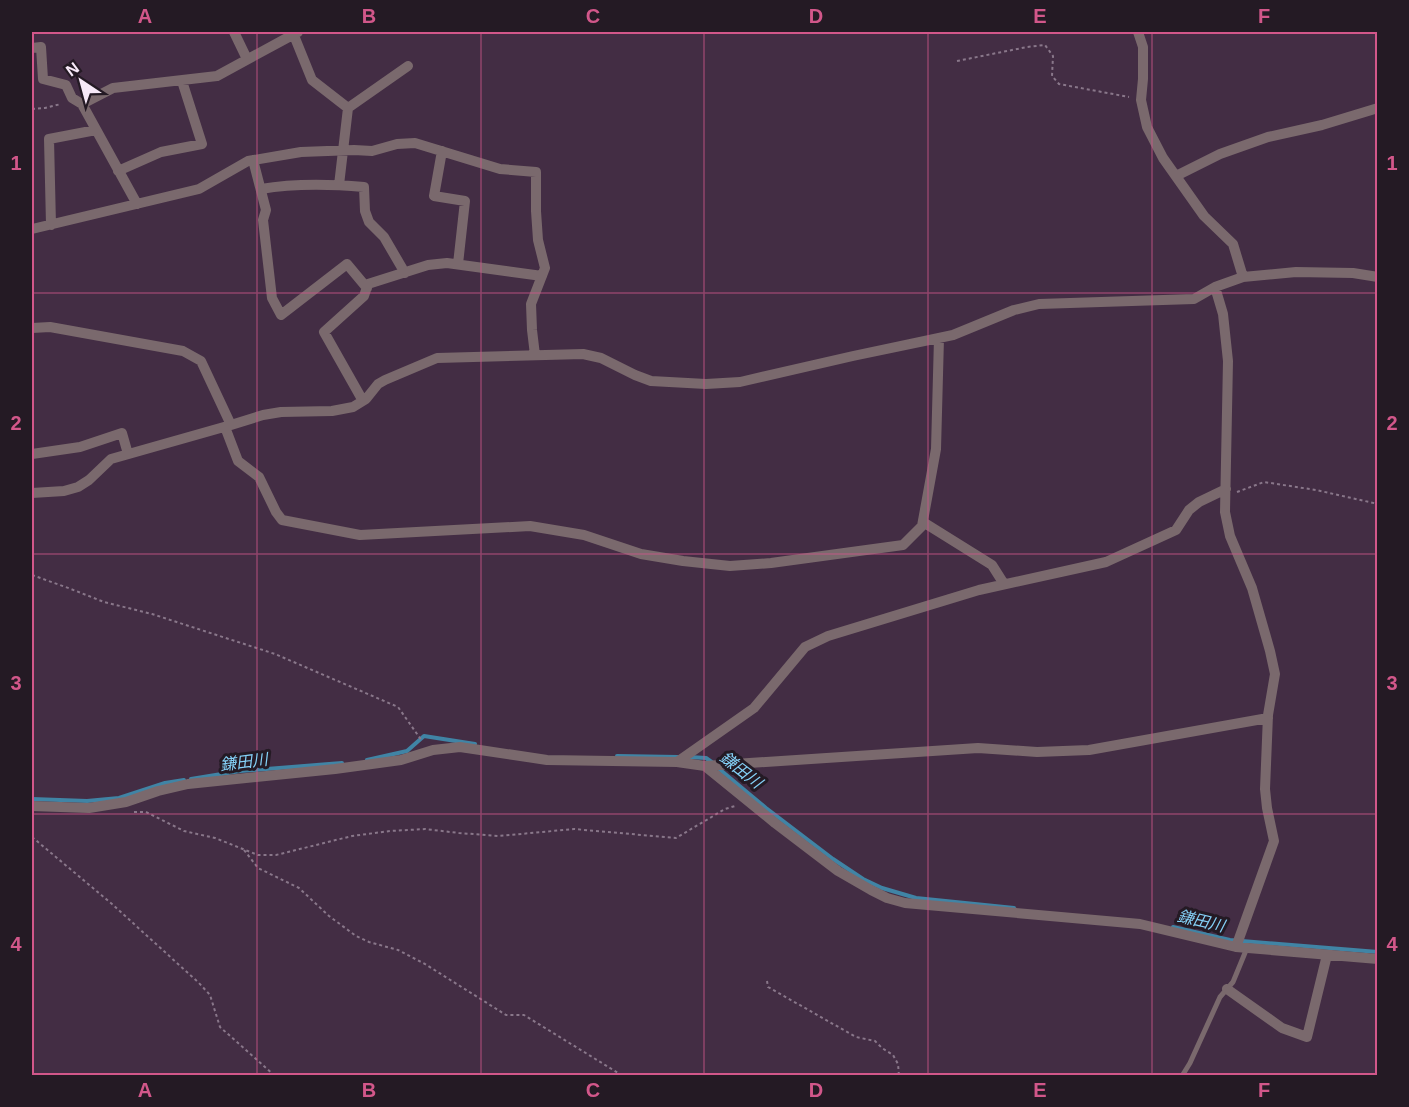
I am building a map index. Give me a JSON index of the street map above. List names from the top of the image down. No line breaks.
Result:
{"water":["鎌田川"],"north":"top left","grid":{"columns":["A","B","C","D","E","F"],"rows":["1","2","3","4"]}}
